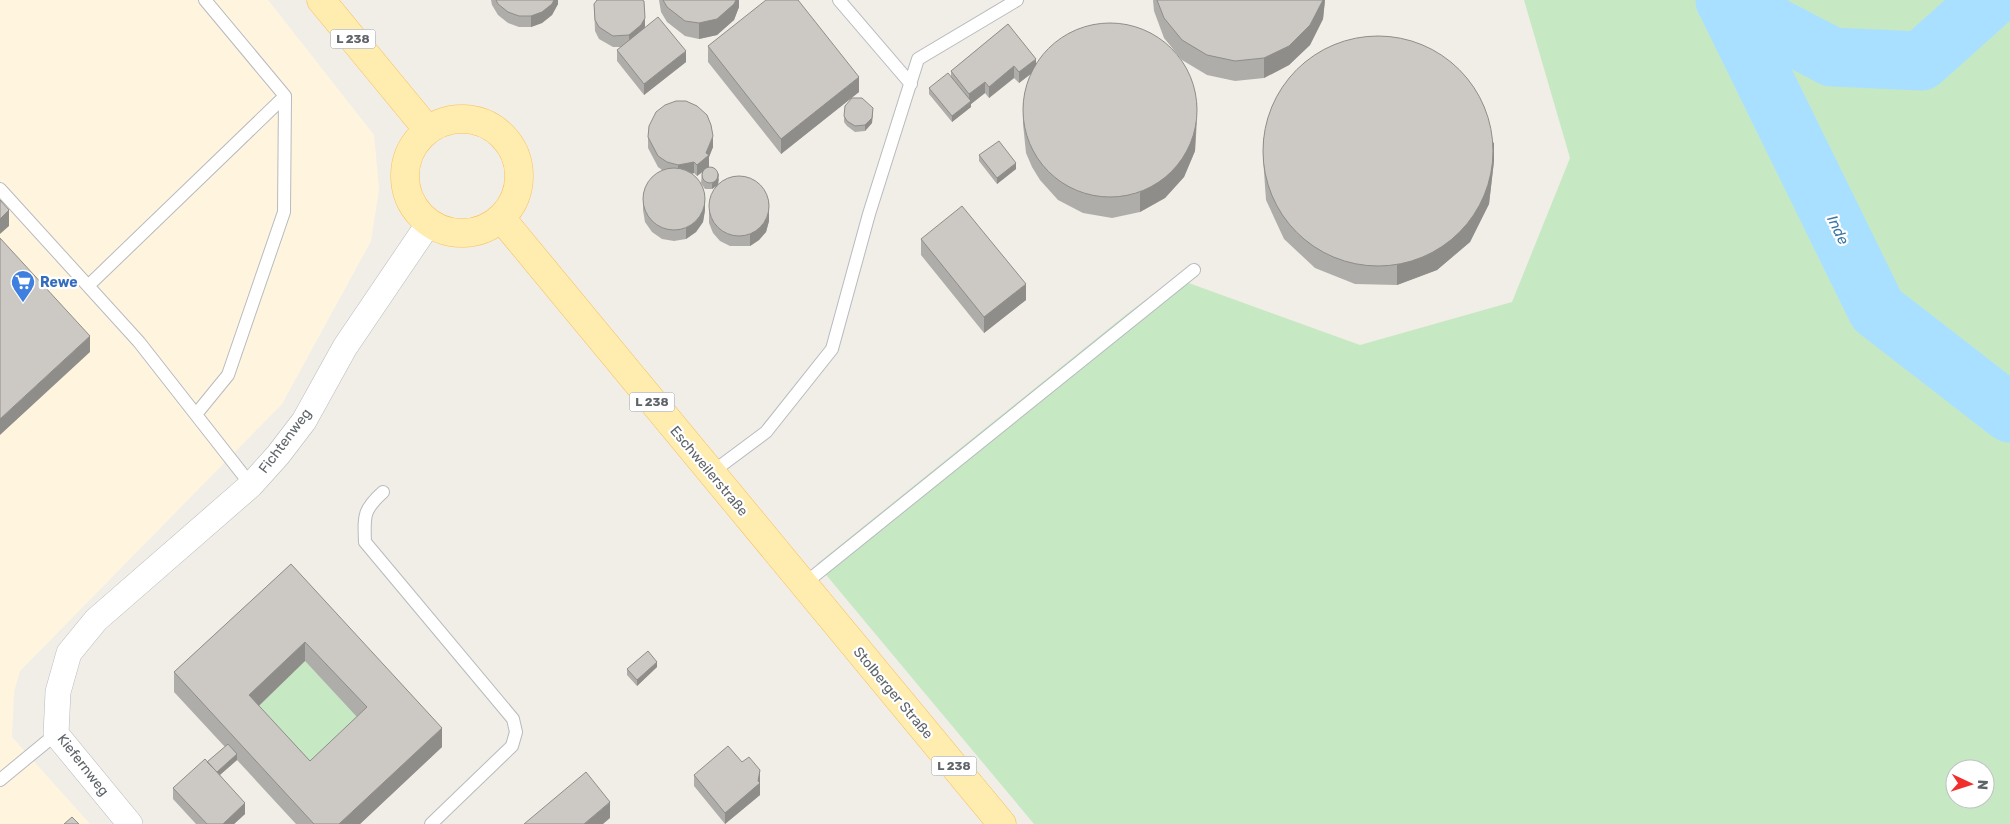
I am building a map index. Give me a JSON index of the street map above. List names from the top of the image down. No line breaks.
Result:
{"streets":{"main road":["L 238","Eschweilerstraße","Stolberger Straße"],"street":["Fichtenweg","Kiefernweg"]},"crossings":[["L 238","Fichtenweg"],["L 238","Eschweilerstraße"],["Fichtenweg","Eschweilerstraße"],["Fichtenweg","Kiefernweg"],["Eschweilerstraße","Stolberger Straße"]],"water":["Inde"],"places":{"supermarket":["Rewe"]},"north":"right"}
